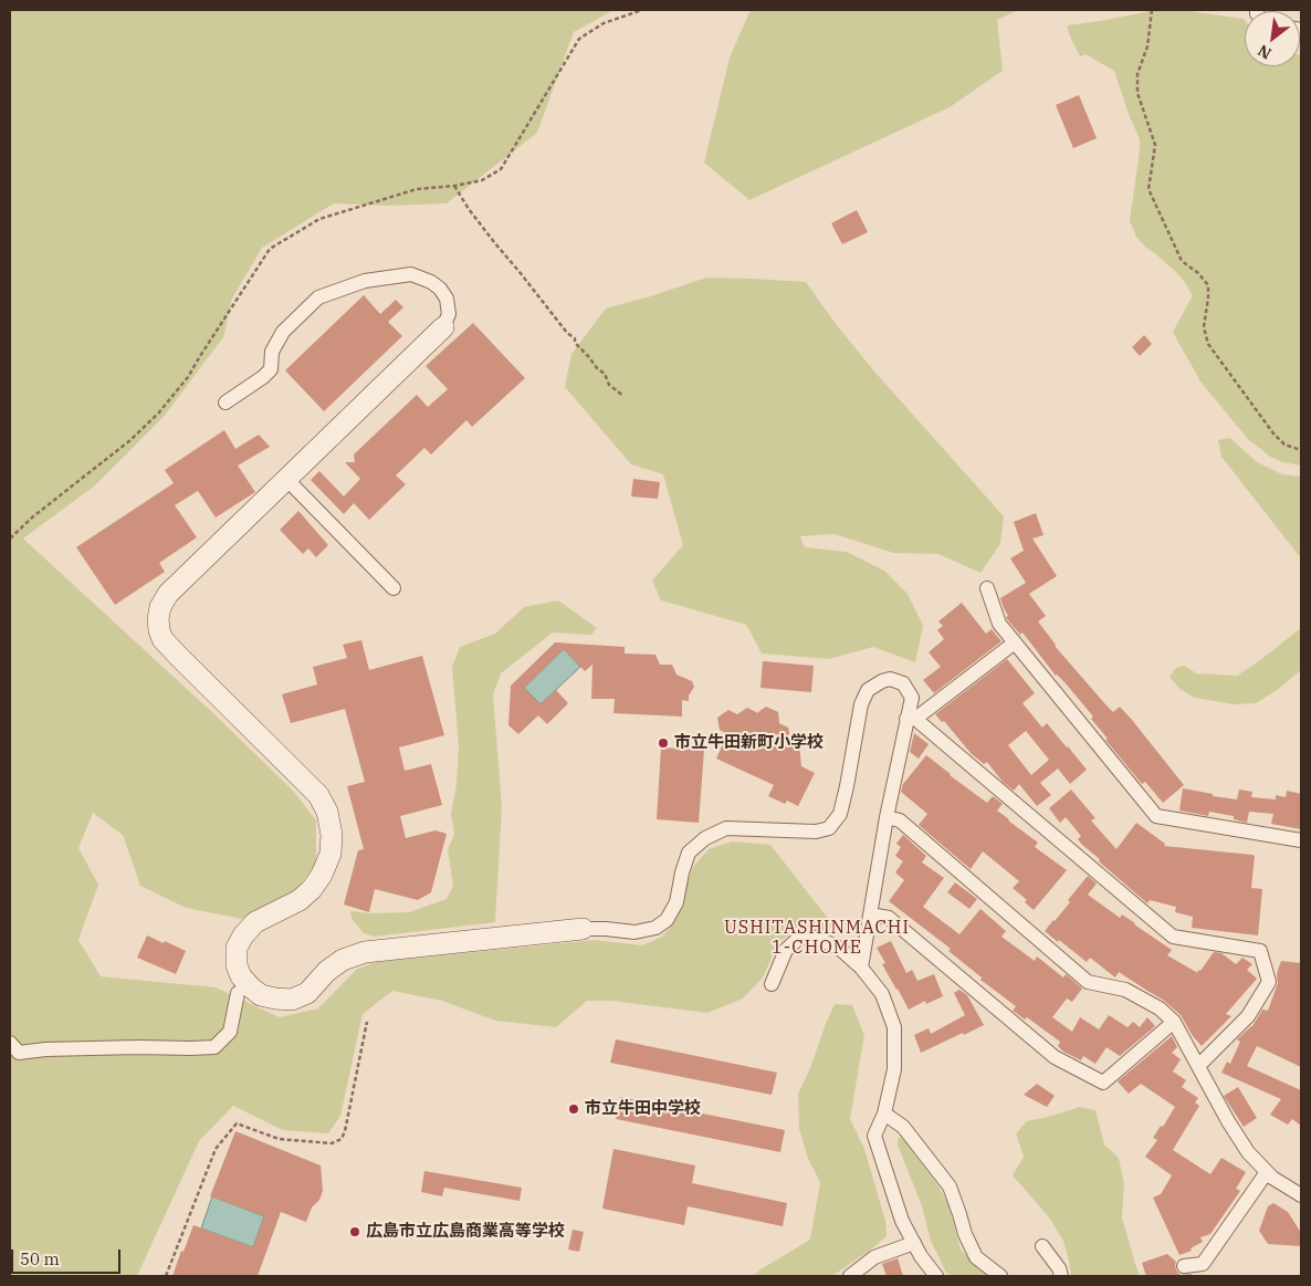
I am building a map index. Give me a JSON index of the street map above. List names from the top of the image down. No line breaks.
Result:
{"districts":["USHITASHINMACHI 1-CHOME"],"places":["市立牛田新町小学校","市立牛田中学校","広島市立広島商業高等学校"],"scale_bar":"50 m","north":"bottom left"}
